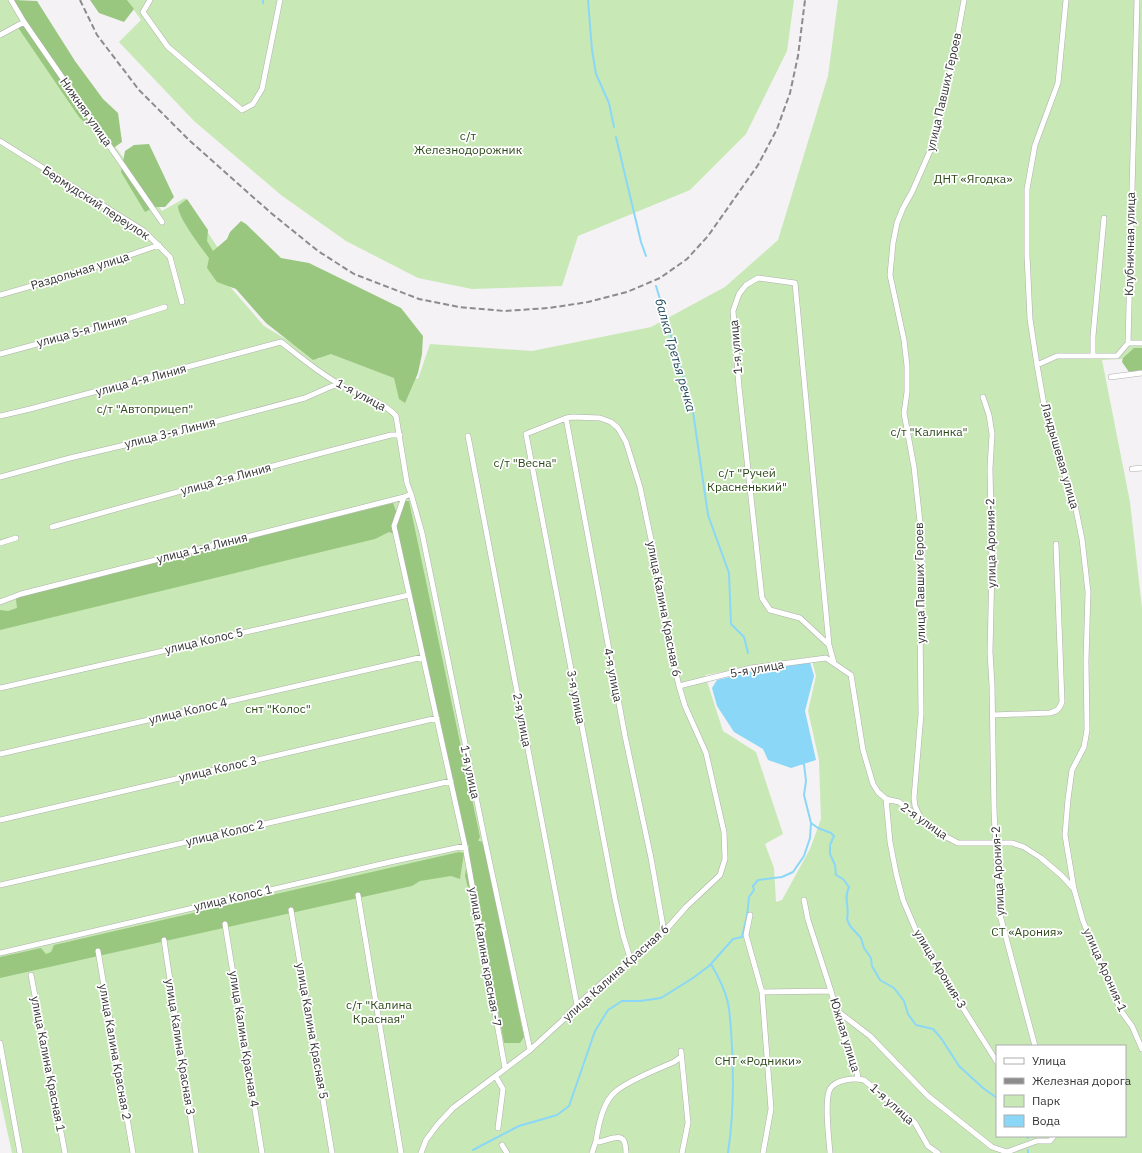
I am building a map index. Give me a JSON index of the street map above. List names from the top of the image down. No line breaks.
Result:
{"streets":{"street":["улица Павших Героев","Нижняя улица","Бермудский переулок","Клубничная улица","Раздольная улица","улица 5-я Линия","1-я улица","улица 4-я Линия","улица 3-я Линия","Ландышевая улица","улица 2-я Линия","улица Арония-2","улица 1-я Линия","улица Калина Красная 6","улица Колос 5","5-я улица","4-я улица","3-я улица","улица Колос 4","2-я улица","улица Колос 3","улица Колос 2","улица Колос 1","улица Калина красная -7","улица Арония-3","улица Арония-1","улица Калина Красная 5","Южная улица","улица Калина Красная 4","улица Калина Красная 3","улица Калина Красная 2","улица Калина Красная 1"]},"crossings":[["улица Павших Героев","2-я улица"],["Бермудский переулок","Раздольная улица"],["1-я улица","улица 4-я Линия"],["1-я улица","улица 3-я Линия"],["1-я улица","улица 2-я Линия"],["1-я улица","улица 1-я Линия"],["1-я улица","улица Калина Красная 6"],["1-я улица","улица Колос 5"],["1-я улица","5-я улица"],["1-я улица","улица Колос 4"],["1-я улица","2-я улица"],["1-я улица","улица Колос 3"],["1-я улица","улица Колос 2"],["1-я улица","улица Колос 1"],["1-я улица","улица Калина красная -7"],["1-я улица","Южная улица"],["Ландышевая улица","2-я улица"],["Ландышевая улица","улица Арония-1"],["улица Арония-2","2-я улица"],["улица Калина Красная 6","5-я улица"],["улица Калина Красная 6","4-я улица"],["улица Калина Красная 6","3-я улица"],["улица Калина Красная 6","2-я улица"],["улица Калина Красная 6","улица Калина красная -7"],["5-я улица","2-я улица"],["4-я улица","3-я улица"],["2-я улица","улица Арония-3"],["2-я улица","улица Арония-1"],["улица Колос 1","улица Калина красная -7"]],"water":["балка Третья речка"],"parks":["с/т Железнодорожник","ДНТ «Ягодка»","с/т \"Автоприцеп\"","с/т \"Калинка\"","с/т \"Весна\"","с/т \"Ручей Красненький\"","снт \"Колос\"","СТ «Арония»","с/т \"Калина Красная\"","СНТ «Родники»"],"legend":["Улица","Железная дорога","Парк","Вода"]}
